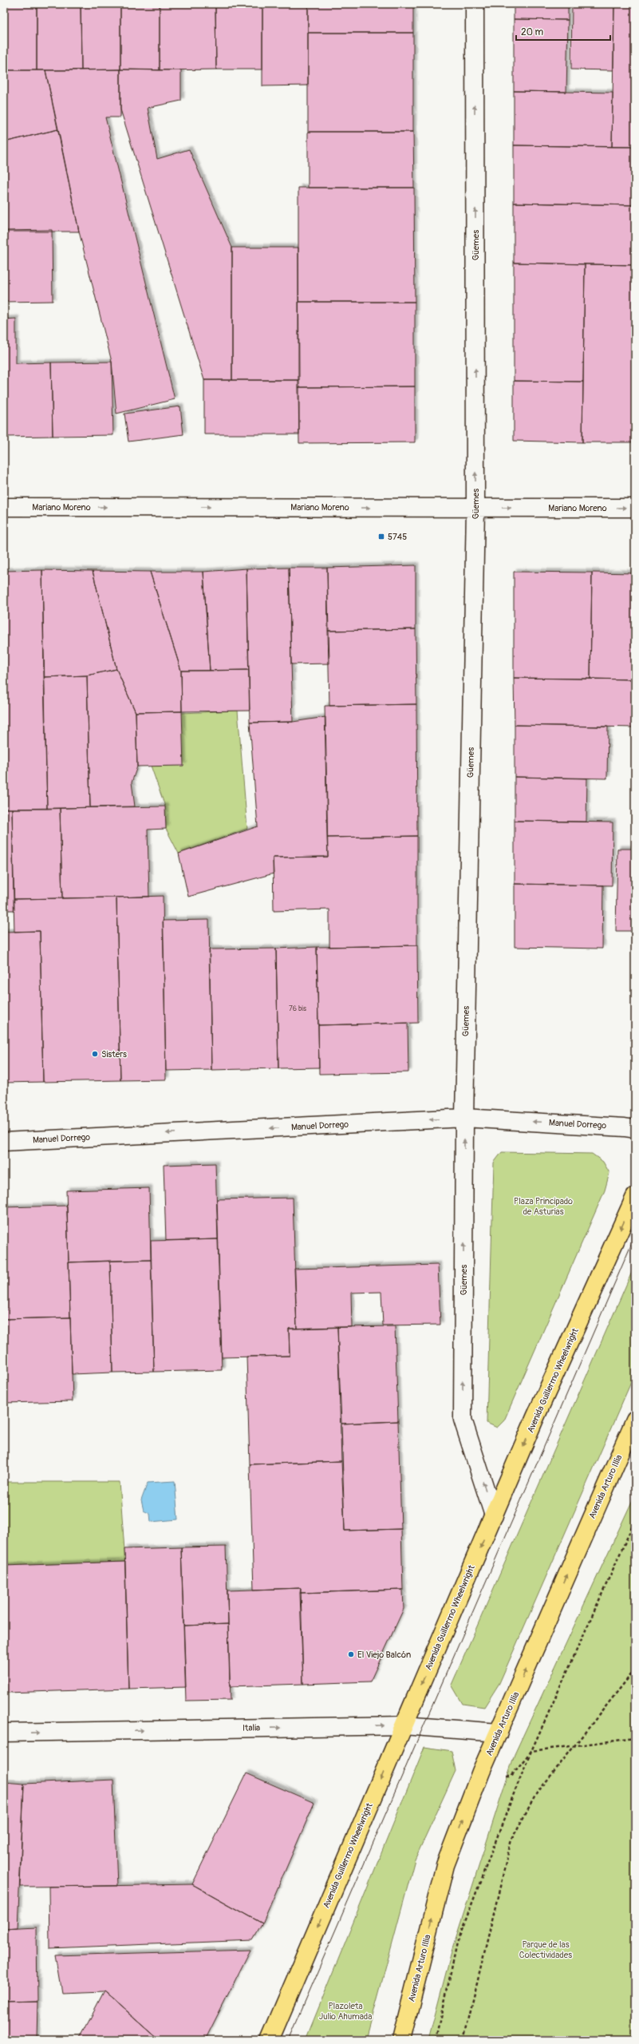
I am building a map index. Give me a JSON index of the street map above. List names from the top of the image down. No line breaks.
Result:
{"streets":{"main road":["Avenida Guillermo Wheelwright","Avenida Arturo Illia"],"street":["Güemes","Mariano Moreno","Manuel Dorrego","Italia"]},"crossings":[["Güemes","Mariano Moreno"],["Güemes","Manuel Dorrego"],["Güemes","Avenida Guillermo Wheelwright"],["Avenida Guillermo Wheelwright","Italia"],["Avenida Arturo Illia","Italia"]],"one_way":["Güemes","Mariano Moreno","Manuel Dorrego","Avenida Guillermo Wheelwright","Avenida Arturo Illia","Italia"],"parks":["Plaza Principado de Asturias","Parque de las Colectividades","Plazoleta Julio Ahumada"],"places":{"transit":["5745"],"other":["Sisters","El Viejo Balcón"]},"house_numbers":["76 bis"],"scale_bar":"20 m"}
